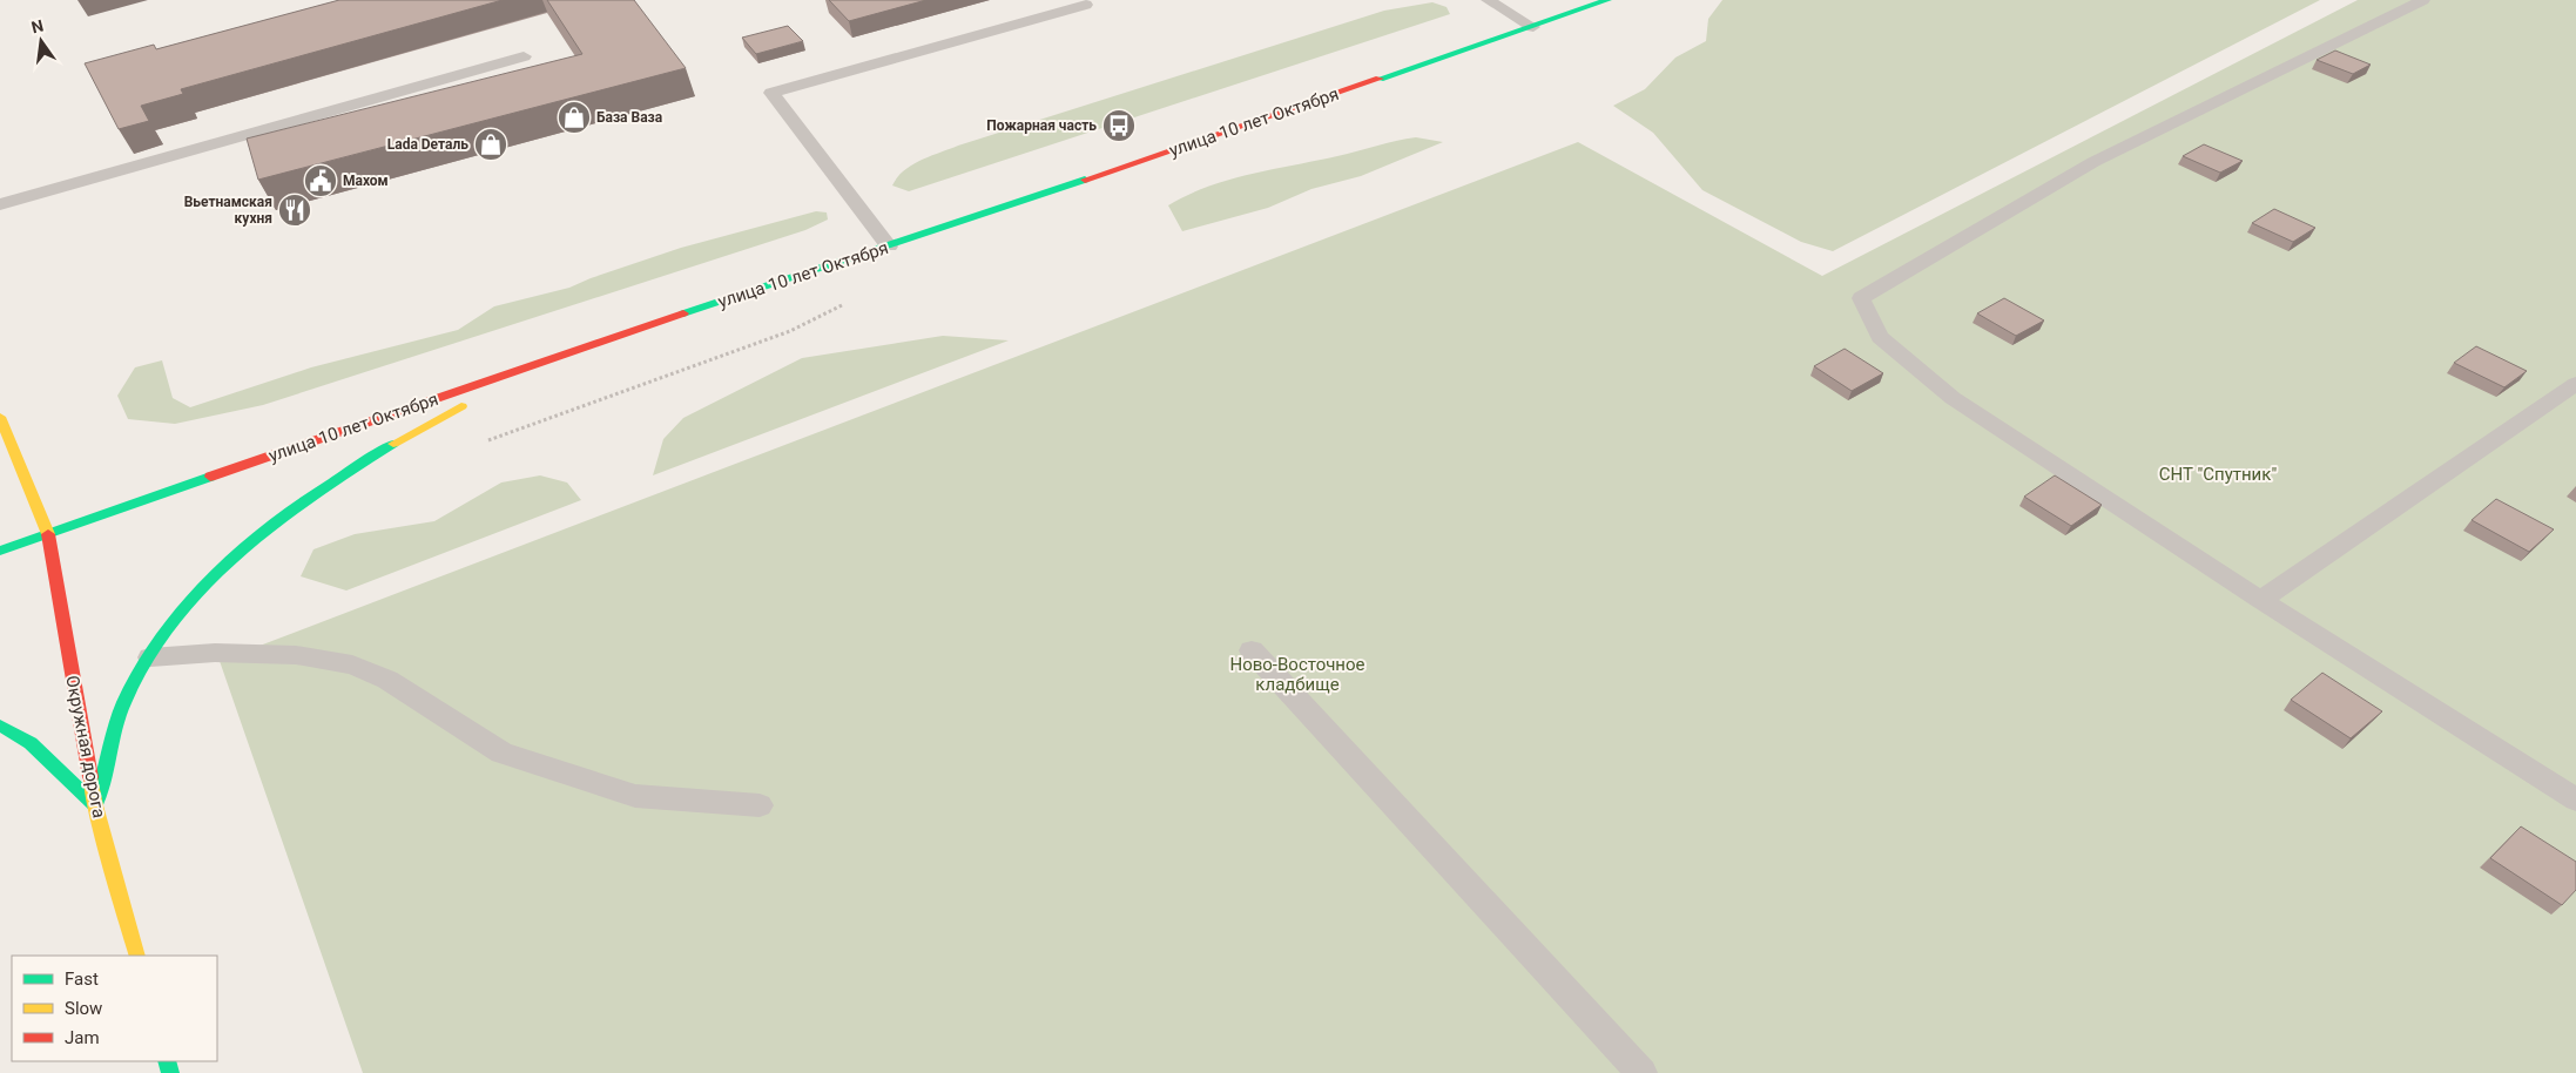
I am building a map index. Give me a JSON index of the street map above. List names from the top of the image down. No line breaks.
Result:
{"streets":{"main road":["улица 10 лет Октября","Окружная дорога"]},"crossings":[["улица 10 лет Октября","Окружная дорога"]],"parks":["СНТ \"Спутник\"","Ново-Восточное кладбище"],"places":{"shop":["База Ваза","Lada Dеталь"],"bus stop":["Пожарная часть"],"public building":["Махом"],"restaurant":["Вьетнамская кухня"]},"legend":["Fast","Slow","Jam"],"north":"top"}
